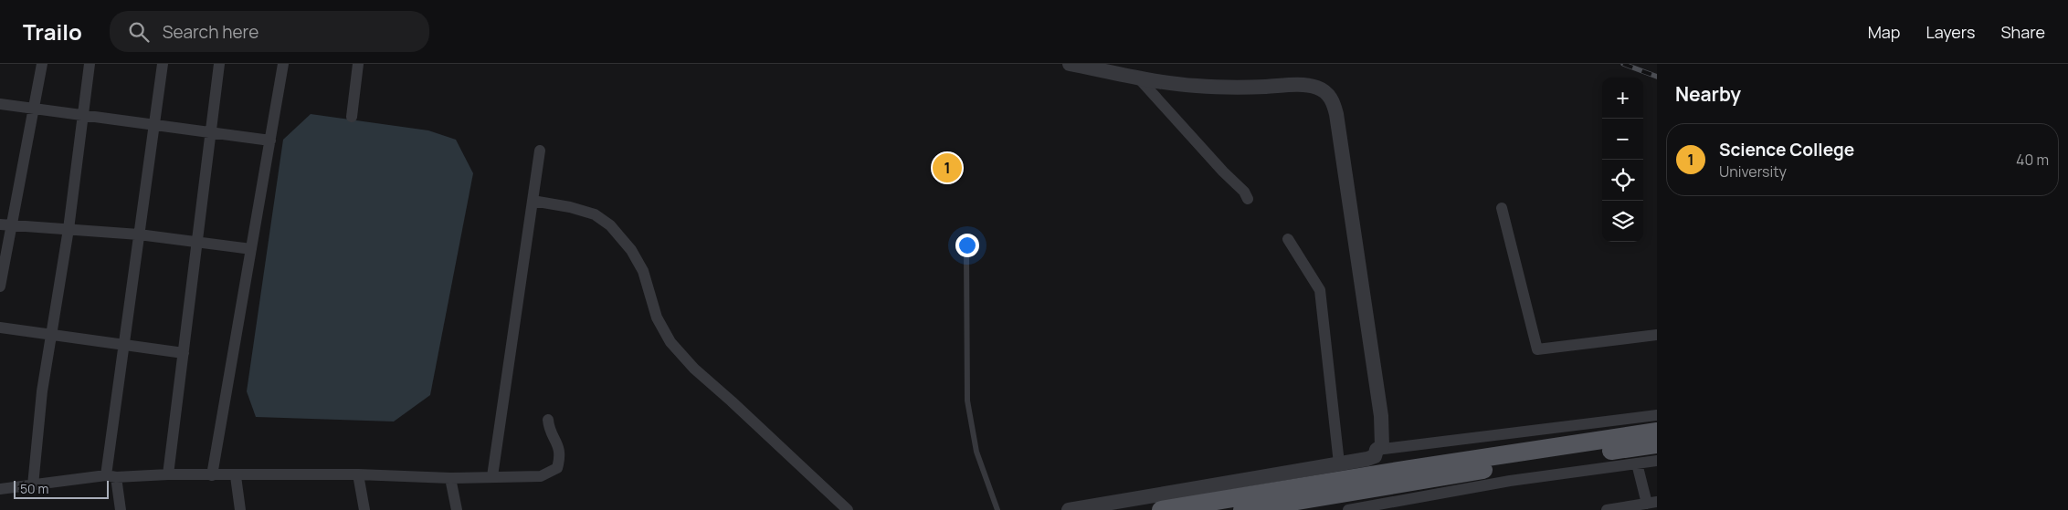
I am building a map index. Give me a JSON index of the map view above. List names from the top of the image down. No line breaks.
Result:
{"scale_bar":"50 m","page":{"header":"Trailo","search":"Search here","nav":["Map","Layers","Share"],"heading":"Nearby","map_buttons":["+","−"],"list":[{"mark":"1","name":"Science College","note":"University","value":"40 m"}],"pins":"1","scale":"50 m"}}
